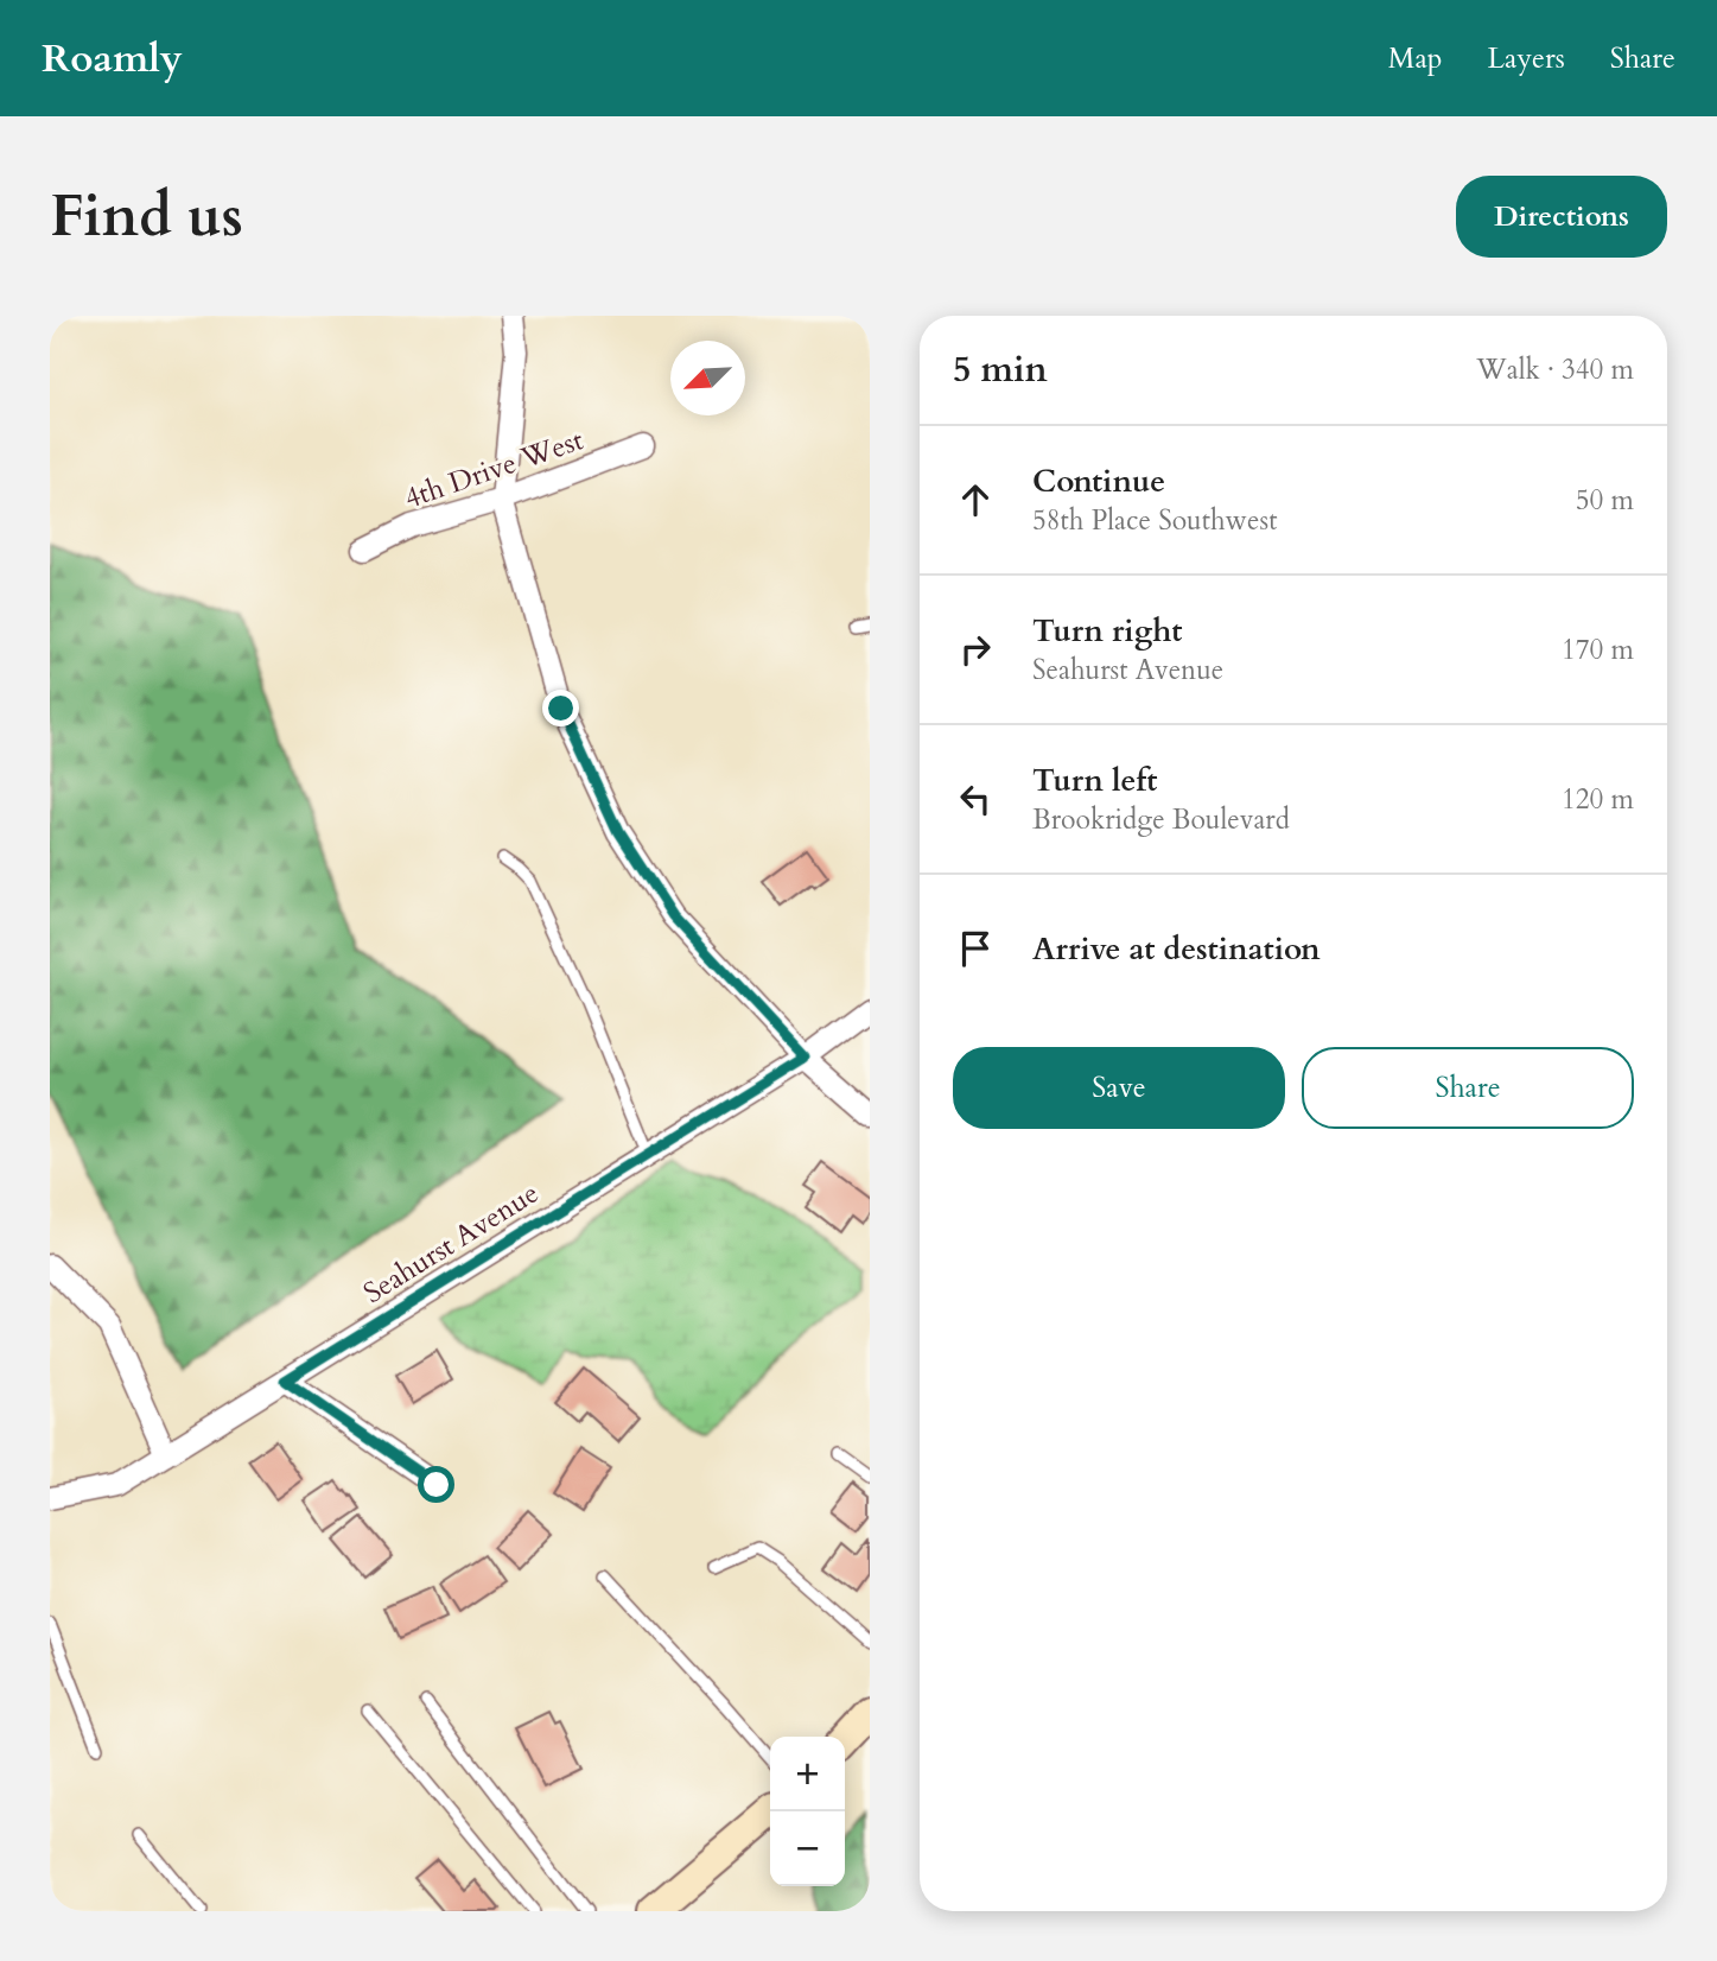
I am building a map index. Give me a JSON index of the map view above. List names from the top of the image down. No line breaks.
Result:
{"streets":{"street":["4th Drive West","Seahurst Avenue"]},"north":"bottom left","page":{"header":"Roamly","nav":["Map","Layers","Share"],"buttons":["Directions",["Save","Share"]],"title":"Find us","heading":["5 min","Walk · 340 m"],"list":[["Continue","58th Place Southwest","50 m"],["Turn right","Seahurst Avenue","170 m"],["Turn left","Brookridge Boulevard","120 m"],"Arrive at destination"],"map_buttons":["+","−"]}}
